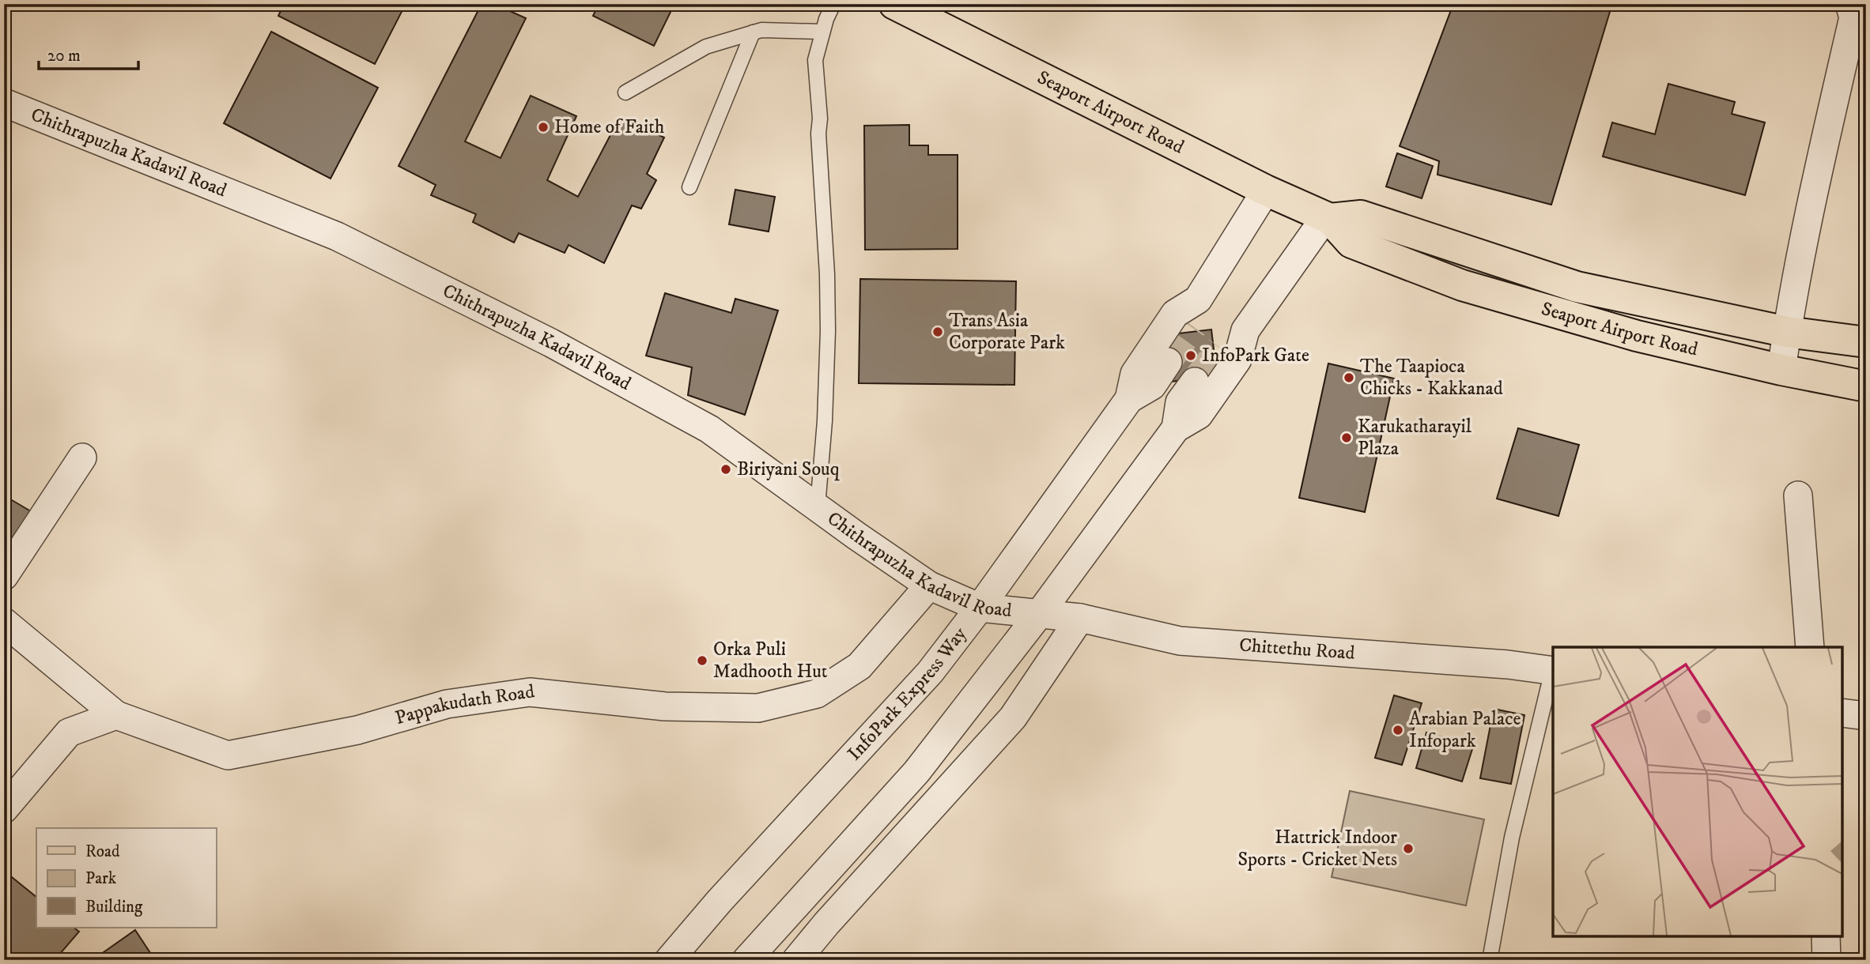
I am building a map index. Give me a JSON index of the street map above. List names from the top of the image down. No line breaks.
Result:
{"streets":{"main road":["Seaport Airport Road"],"street":["Chithrapuzha Kadavil Road","Chittethu Road","InfoPark Express Way","Pappakudath Road"]},"crossings":[["Seaport Airport Road","InfoPark Express Way"],["Chithrapuzha Kadavil Road","Chittethu Road"],["Chithrapuzha Kadavil Road","InfoPark Express Way"],["Chithrapuzha Kadavil Road","Pappakudath Road"]],"places":["Home of Faith","Trans Asia Corporate Park","InfoPark Gate","The Taapioca Chicks - Kakkanad","Karukatharayil Plaza","Biriyani Souq","Orka Puli Madhooth Hut","Arabian Palace Infopark","Hattrick Indoor Sports - Cricket Nets"],"legend":["Road","Park","Building"],"scale_bar":"20 m"}
